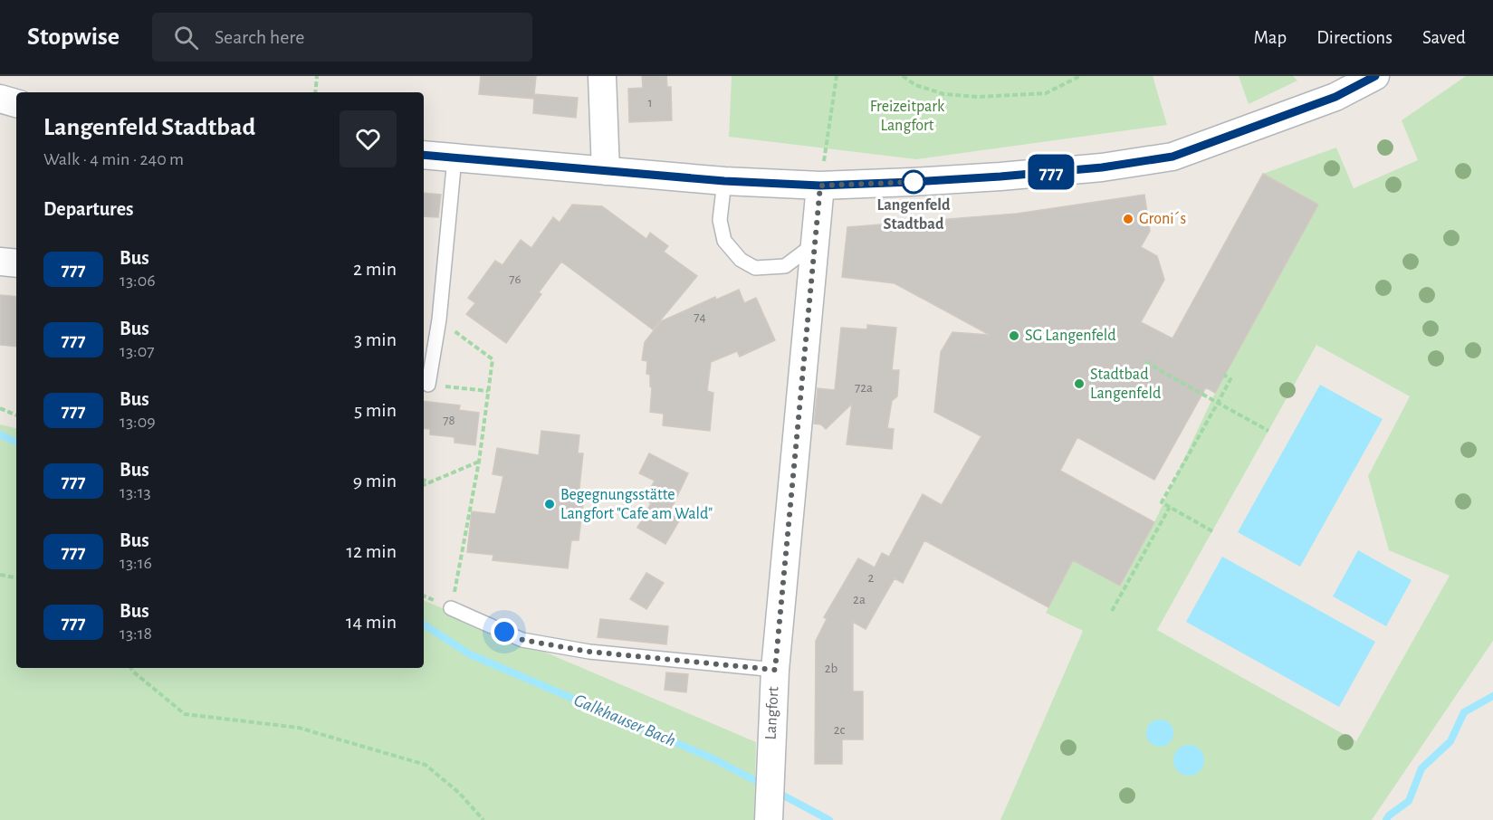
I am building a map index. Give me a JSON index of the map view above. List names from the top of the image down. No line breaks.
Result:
{"streets":{"street":["Langfort"]},"water":["Galkhauser Bach"],"parks":["Freizeitpark Langfort"],"places":["Langenfeld Stadtbad","Groni´s","SG Langenfeld","Stadtbad Langenfeld","Begegnungsstätte Langfort \"Cafe am Wald\""],"lines":["bus line 777"],"house_numbers":["1","76","74","72a","78","2","2a","2b","2c"],"page":{"header":"Stopwise","search":"Search here","nav":["Map","Directions","Saved"],"on_map":"777","heading":[["Langenfeld Stadtbad","Walk · 4 min · 240 m"],"Departures"],"list":[{"mark":"777","name":"Bus","note":"13:06","value":"2 min"},{"mark":"777","name":"Bus","note":"13:07","value":"3 min"},{"mark":"777","name":"Bus","note":"13:09","value":"5 min"},{"mark":"777","name":"Bus","note":"13:13","value":"9 min"},{"mark":"777","name":"Bus","note":"13:16","value":"12 min"},{"mark":"777","name":"Bus","note":"13:18","value":"14 min"}]}}
